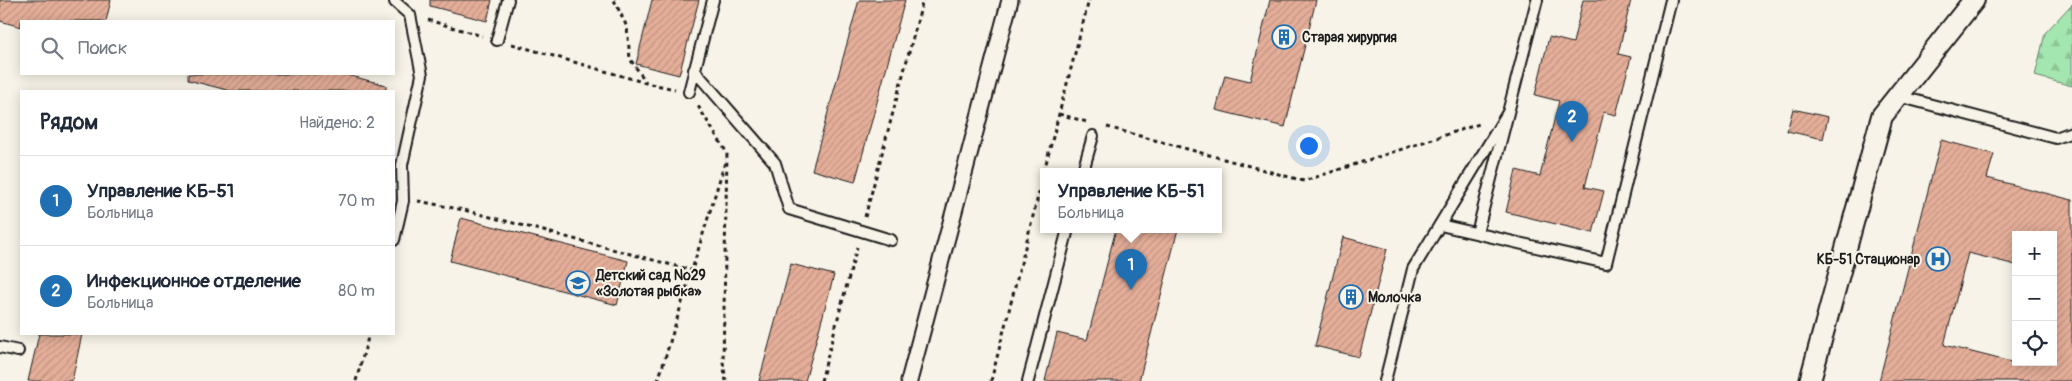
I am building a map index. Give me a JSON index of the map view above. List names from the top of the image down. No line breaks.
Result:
{"places":{"building":["Старая хирургия","Молочка"],"hospital":["КБ-51 Стационар"],"school or university":["Детский сад №29 «Золотая рыбка»"]},"page":{"search":"Поиск","heading":["Рядом","Найдено: 2"],"pins":["2","1"],"list":[{"mark":"1","name":"Управление КБ-51","note":"Больница","value":"70 m"},{"mark":"2","name":"Инфекционное отделение","note":"Больница","value":"80 m"}],"popup":["Управление КБ-51","Больница"],"map_buttons":["+","−"]}}
